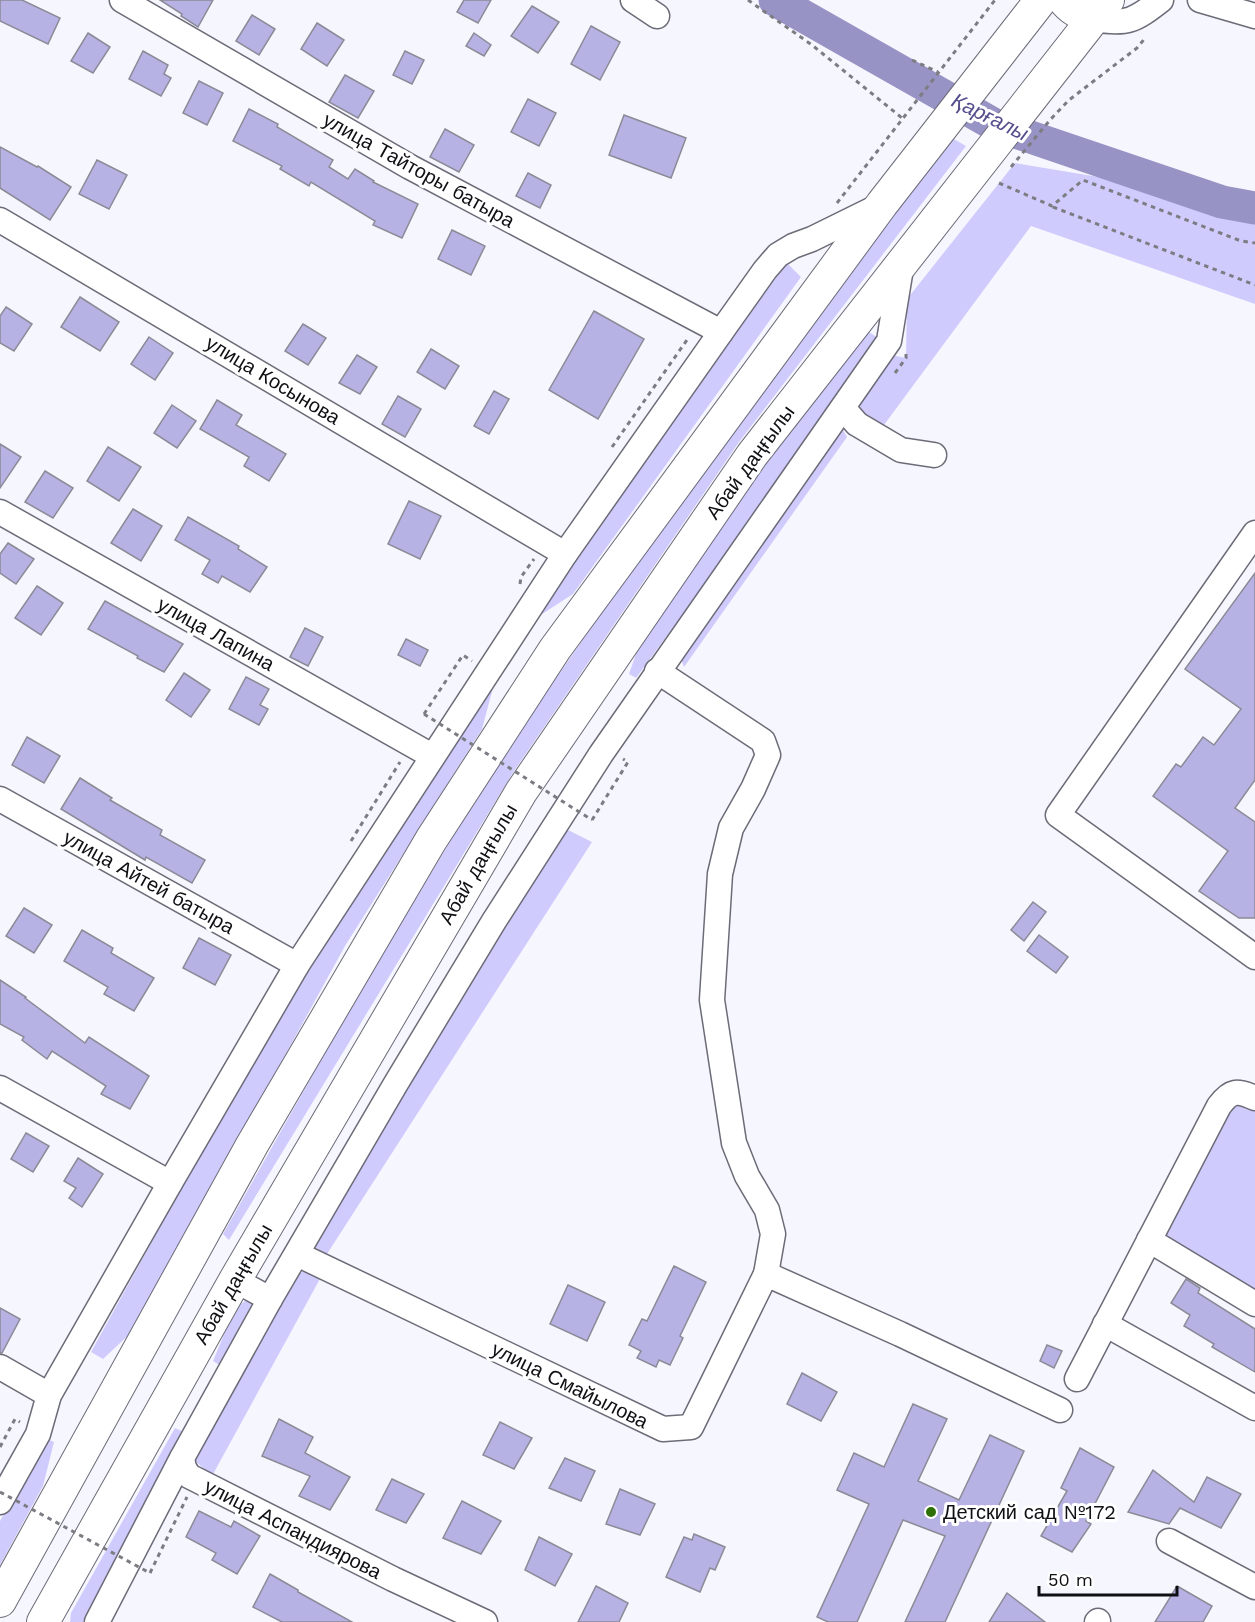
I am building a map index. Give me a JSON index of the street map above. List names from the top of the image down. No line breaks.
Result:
{"streets":{"main road":["Абай даңғылы"],"street":["улица Тайторы батыра","улица Косынова","улица Лапина","улица Айтей батыра","улица Смайылова","улица Аспандиярова"]},"water":["Қарғалы"],"places":["Детский сад №172"],"scale_bar":"50 m"}
